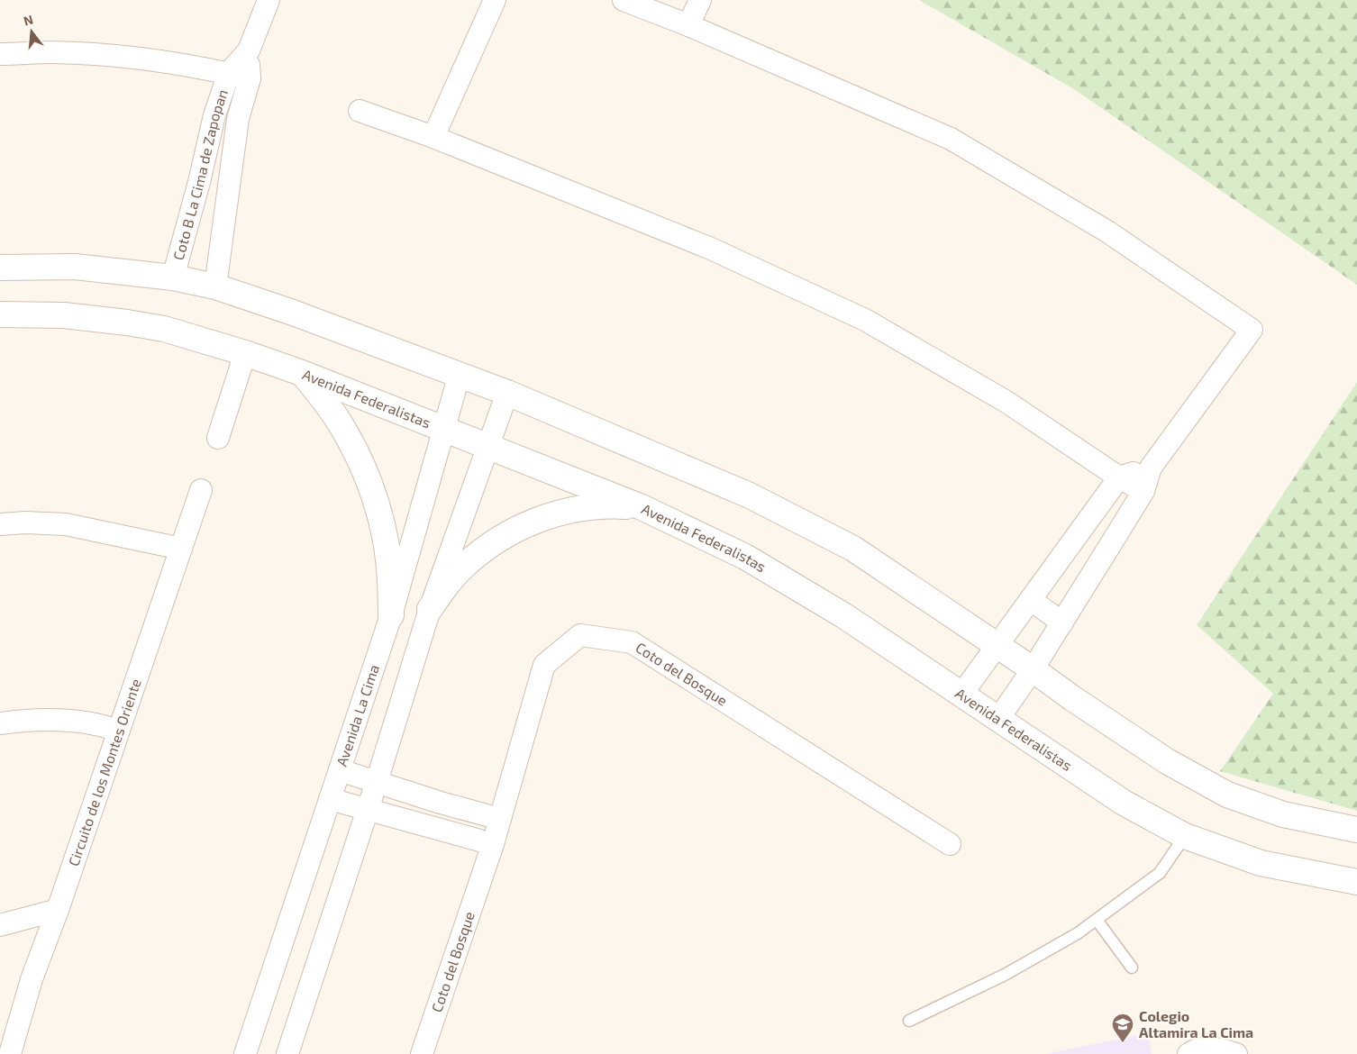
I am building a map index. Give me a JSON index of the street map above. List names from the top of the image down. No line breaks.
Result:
{"streets":{"street":["Coto B La Cima de Zapopan","Avenida Federalistas","Coto del Bosque","Avenida La Cima","Circuito de los Montes Oriente"]},"crossings":[["Avenida Federalistas","Avenida La Cima"]],"places":{"school or university":["Colegio Altamira La Cima"]},"north":"top"}
